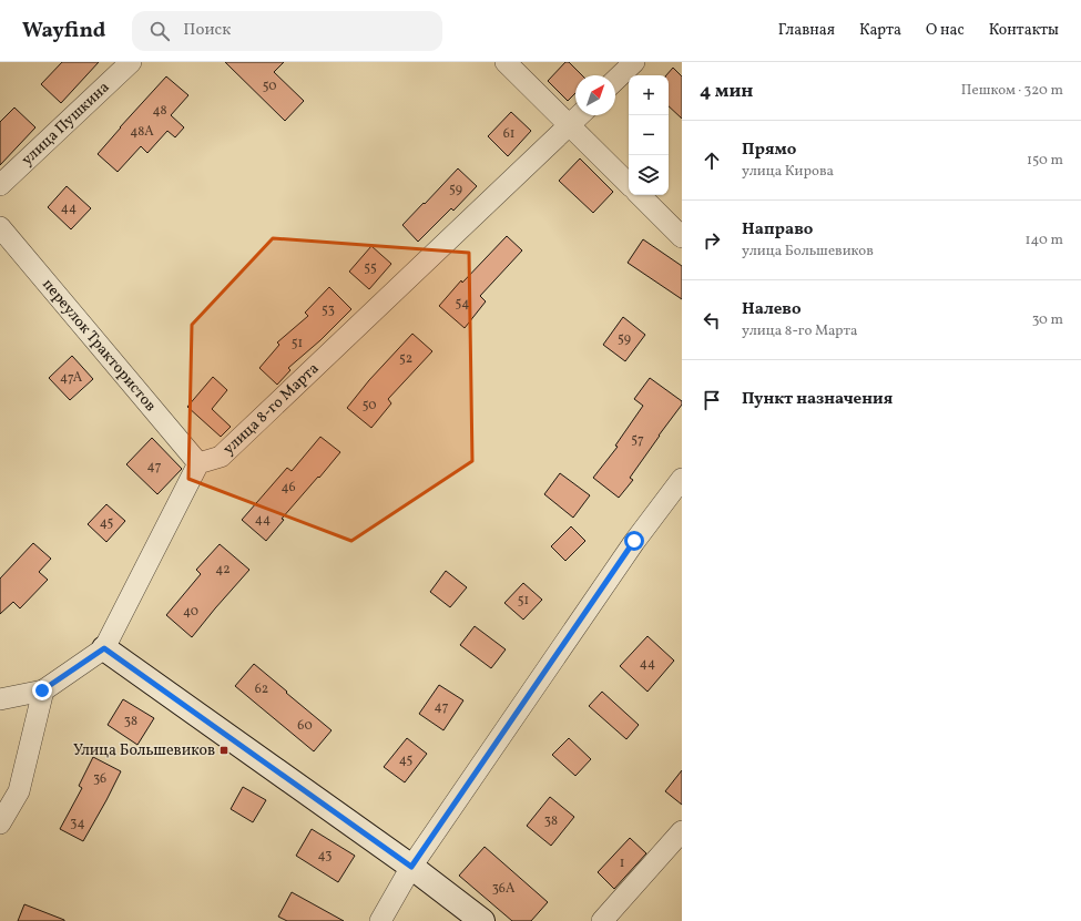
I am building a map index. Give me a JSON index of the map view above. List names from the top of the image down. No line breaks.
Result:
{"streets":{"street":["улица Пушкина","переулок Трактористов","улица 8-го Марта"]},"crossings":[["переулок Трактористов","улица 8-го Марта"]],"places":{"transit":["Улица Большевиков"]},"house_numbers":["50","48","48А","61","59","44","55","54","53","59","51","52","47А","50","57","47","46","44","45","42","51","40","44","62","47","38","60","45","36","38","34","43","1","36А"],"north":"top right","page":{"header":"Wayfind","search":"Поиск","nav":["Главная","Карта","О нас","Контакты"],"heading":["4 мин","Пешком · 320 m"],"map_buttons":["+","−"],"list":[["Прямо","улица Кирова","150 m"],["Направо","улица Большевиков","140 m"],["Налево","улица 8-го Марта","30 m"],"Пункт назначения"]}}
